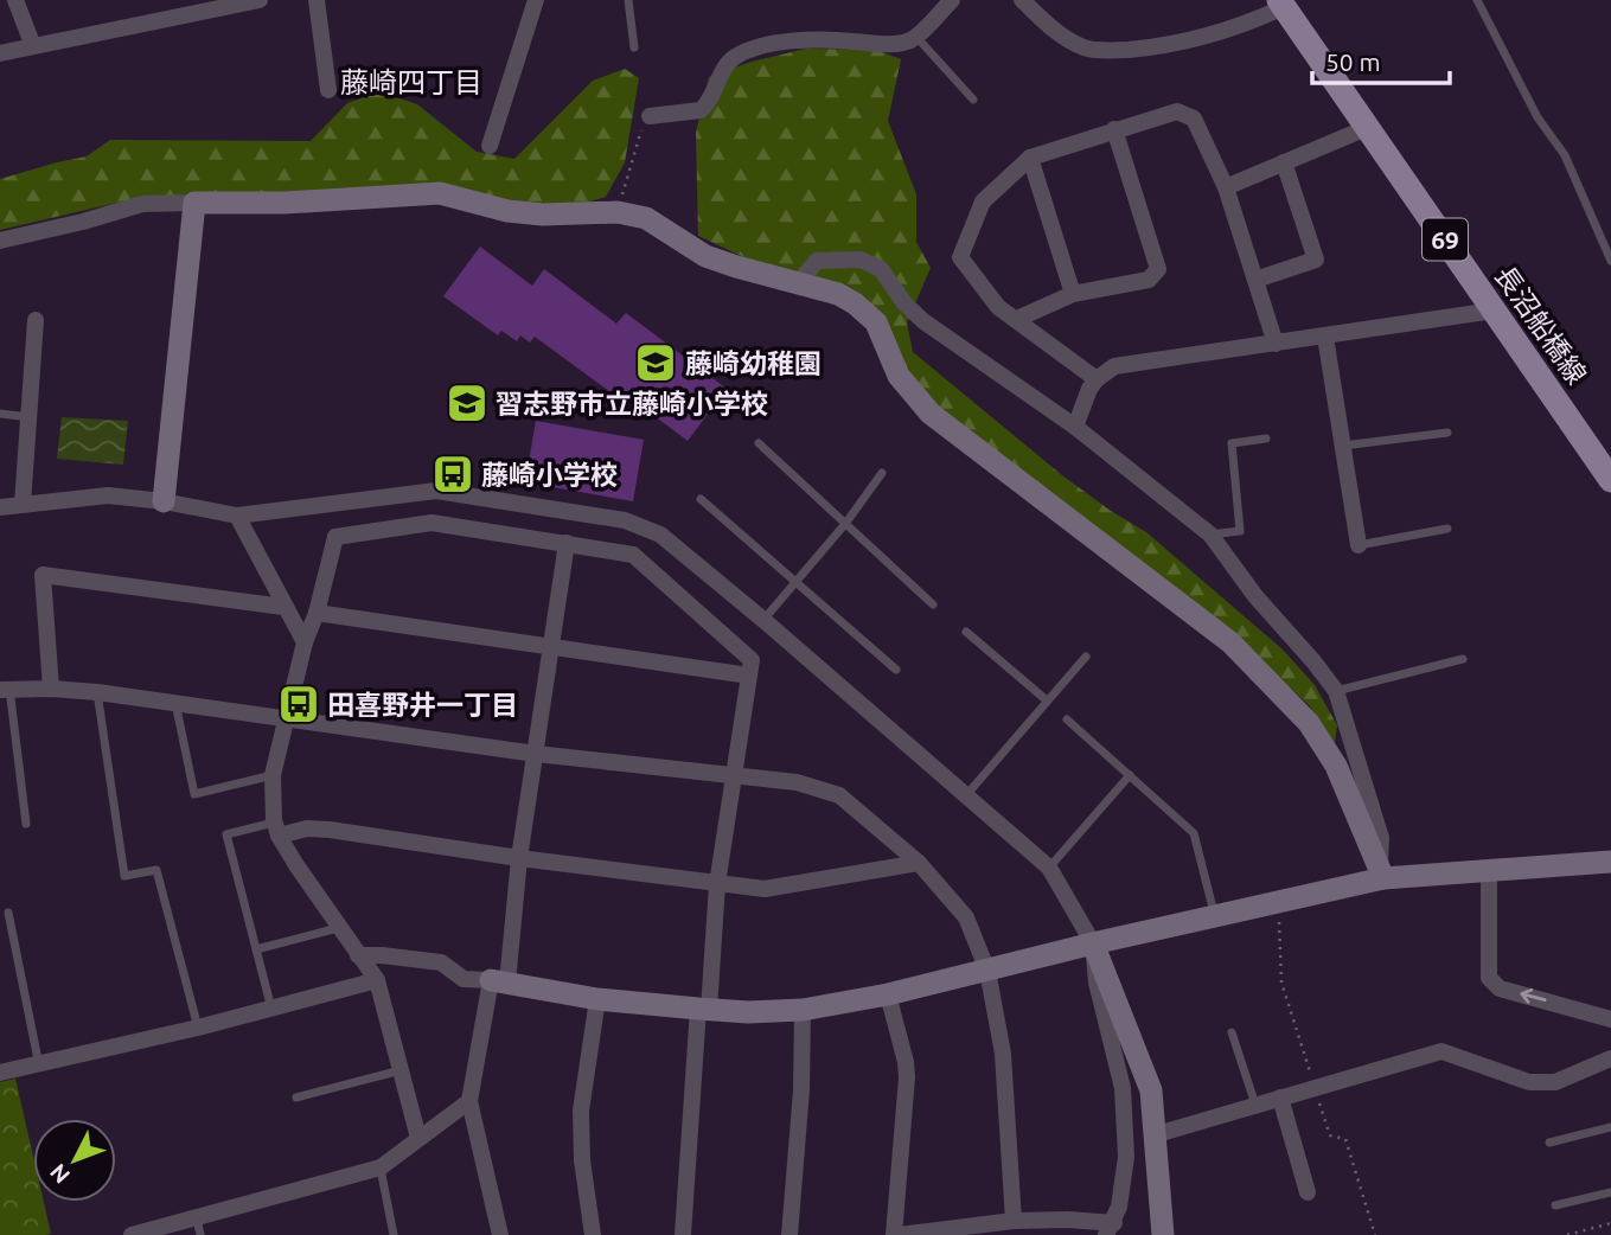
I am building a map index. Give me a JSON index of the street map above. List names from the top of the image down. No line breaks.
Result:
{"streets":{"main road":["69","長沼船橋線"]},"districts":["藤崎四丁目"],"places":{"school or university":["藤崎幼稚園","習志野市立藤崎小学校"],"bus stop":["藤崎小学校","田喜野井一丁目"]},"scale_bar":"50 m","north":"bottom left"}
